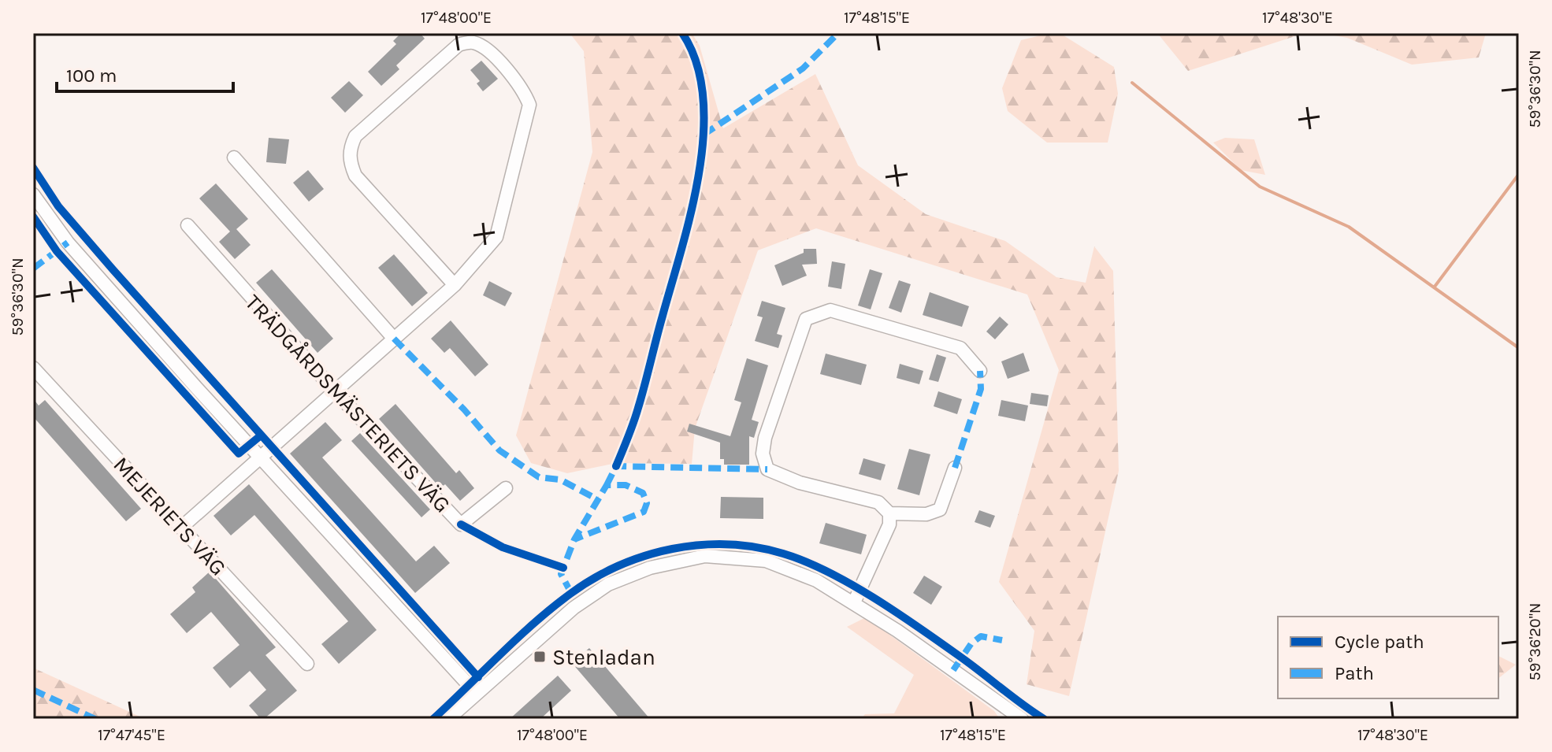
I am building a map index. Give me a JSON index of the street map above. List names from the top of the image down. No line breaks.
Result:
{"streets":{"street":["TRÄDGÅRDSMÄSTERIETS VÄG","MEJERIETS VÄG"]},"places":{"transit":["Stenladan"]},"legend":["Cycle path","Path"],"scale_bar":"100 m","coordinates":["17°48'00\"E","17°48'15\"E","17°48'30\"E","59°36'30\"N","59°36'20\"N","17°47'45\"E"]}
